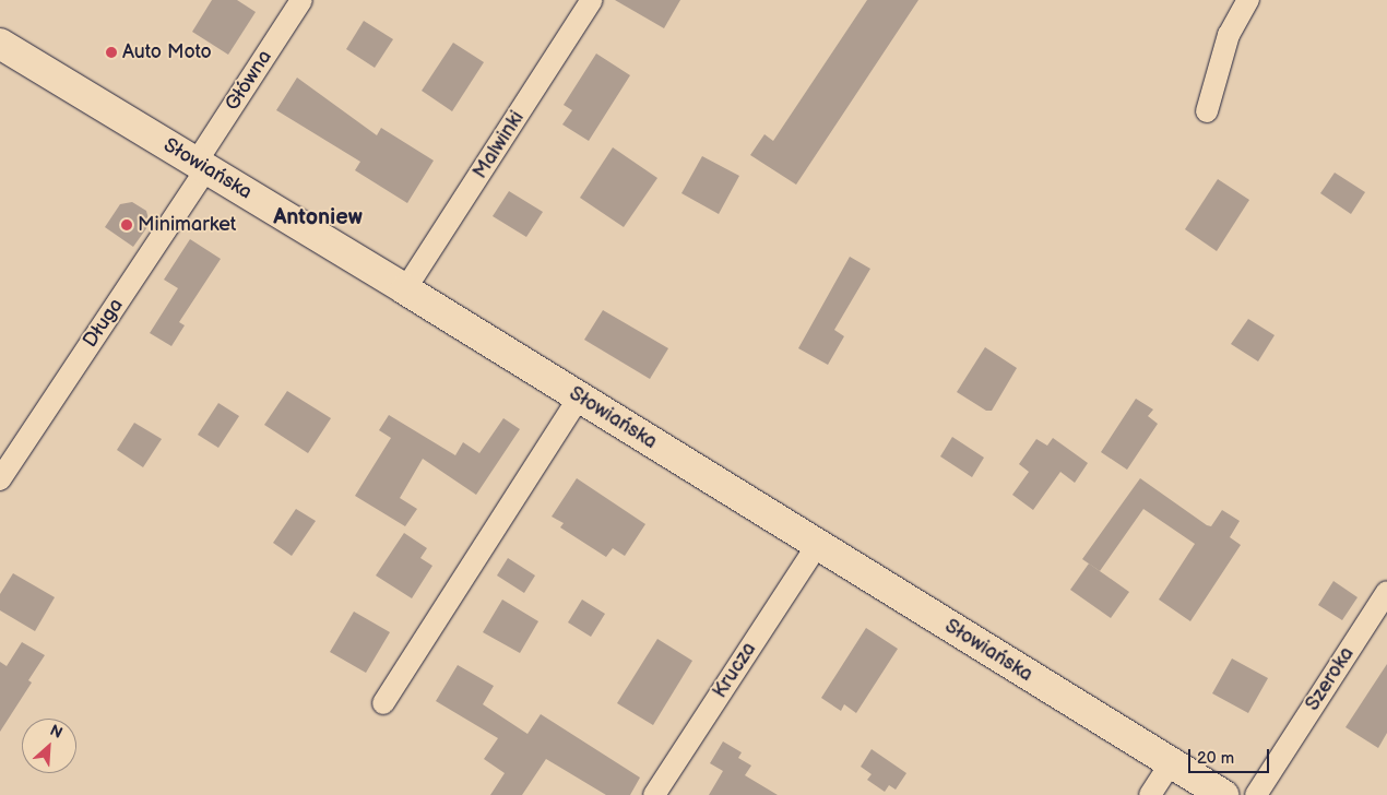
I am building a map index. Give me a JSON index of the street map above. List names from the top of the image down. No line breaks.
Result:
{"streets":{"street":["Główna","Malwinki","Słowiańska","Długa","Krucza","Szeroka"]},"crossings":[["Główna","Słowiańska"],["Główna","Długa"],["Malwinki","Słowiańska"],["Słowiańska","Długa"],["Słowiańska","Krucza"]],"districts":["Antoniew"],"places":["Auto Moto","Minimarket"],"scale_bar":"20 m","north":"top right"}
